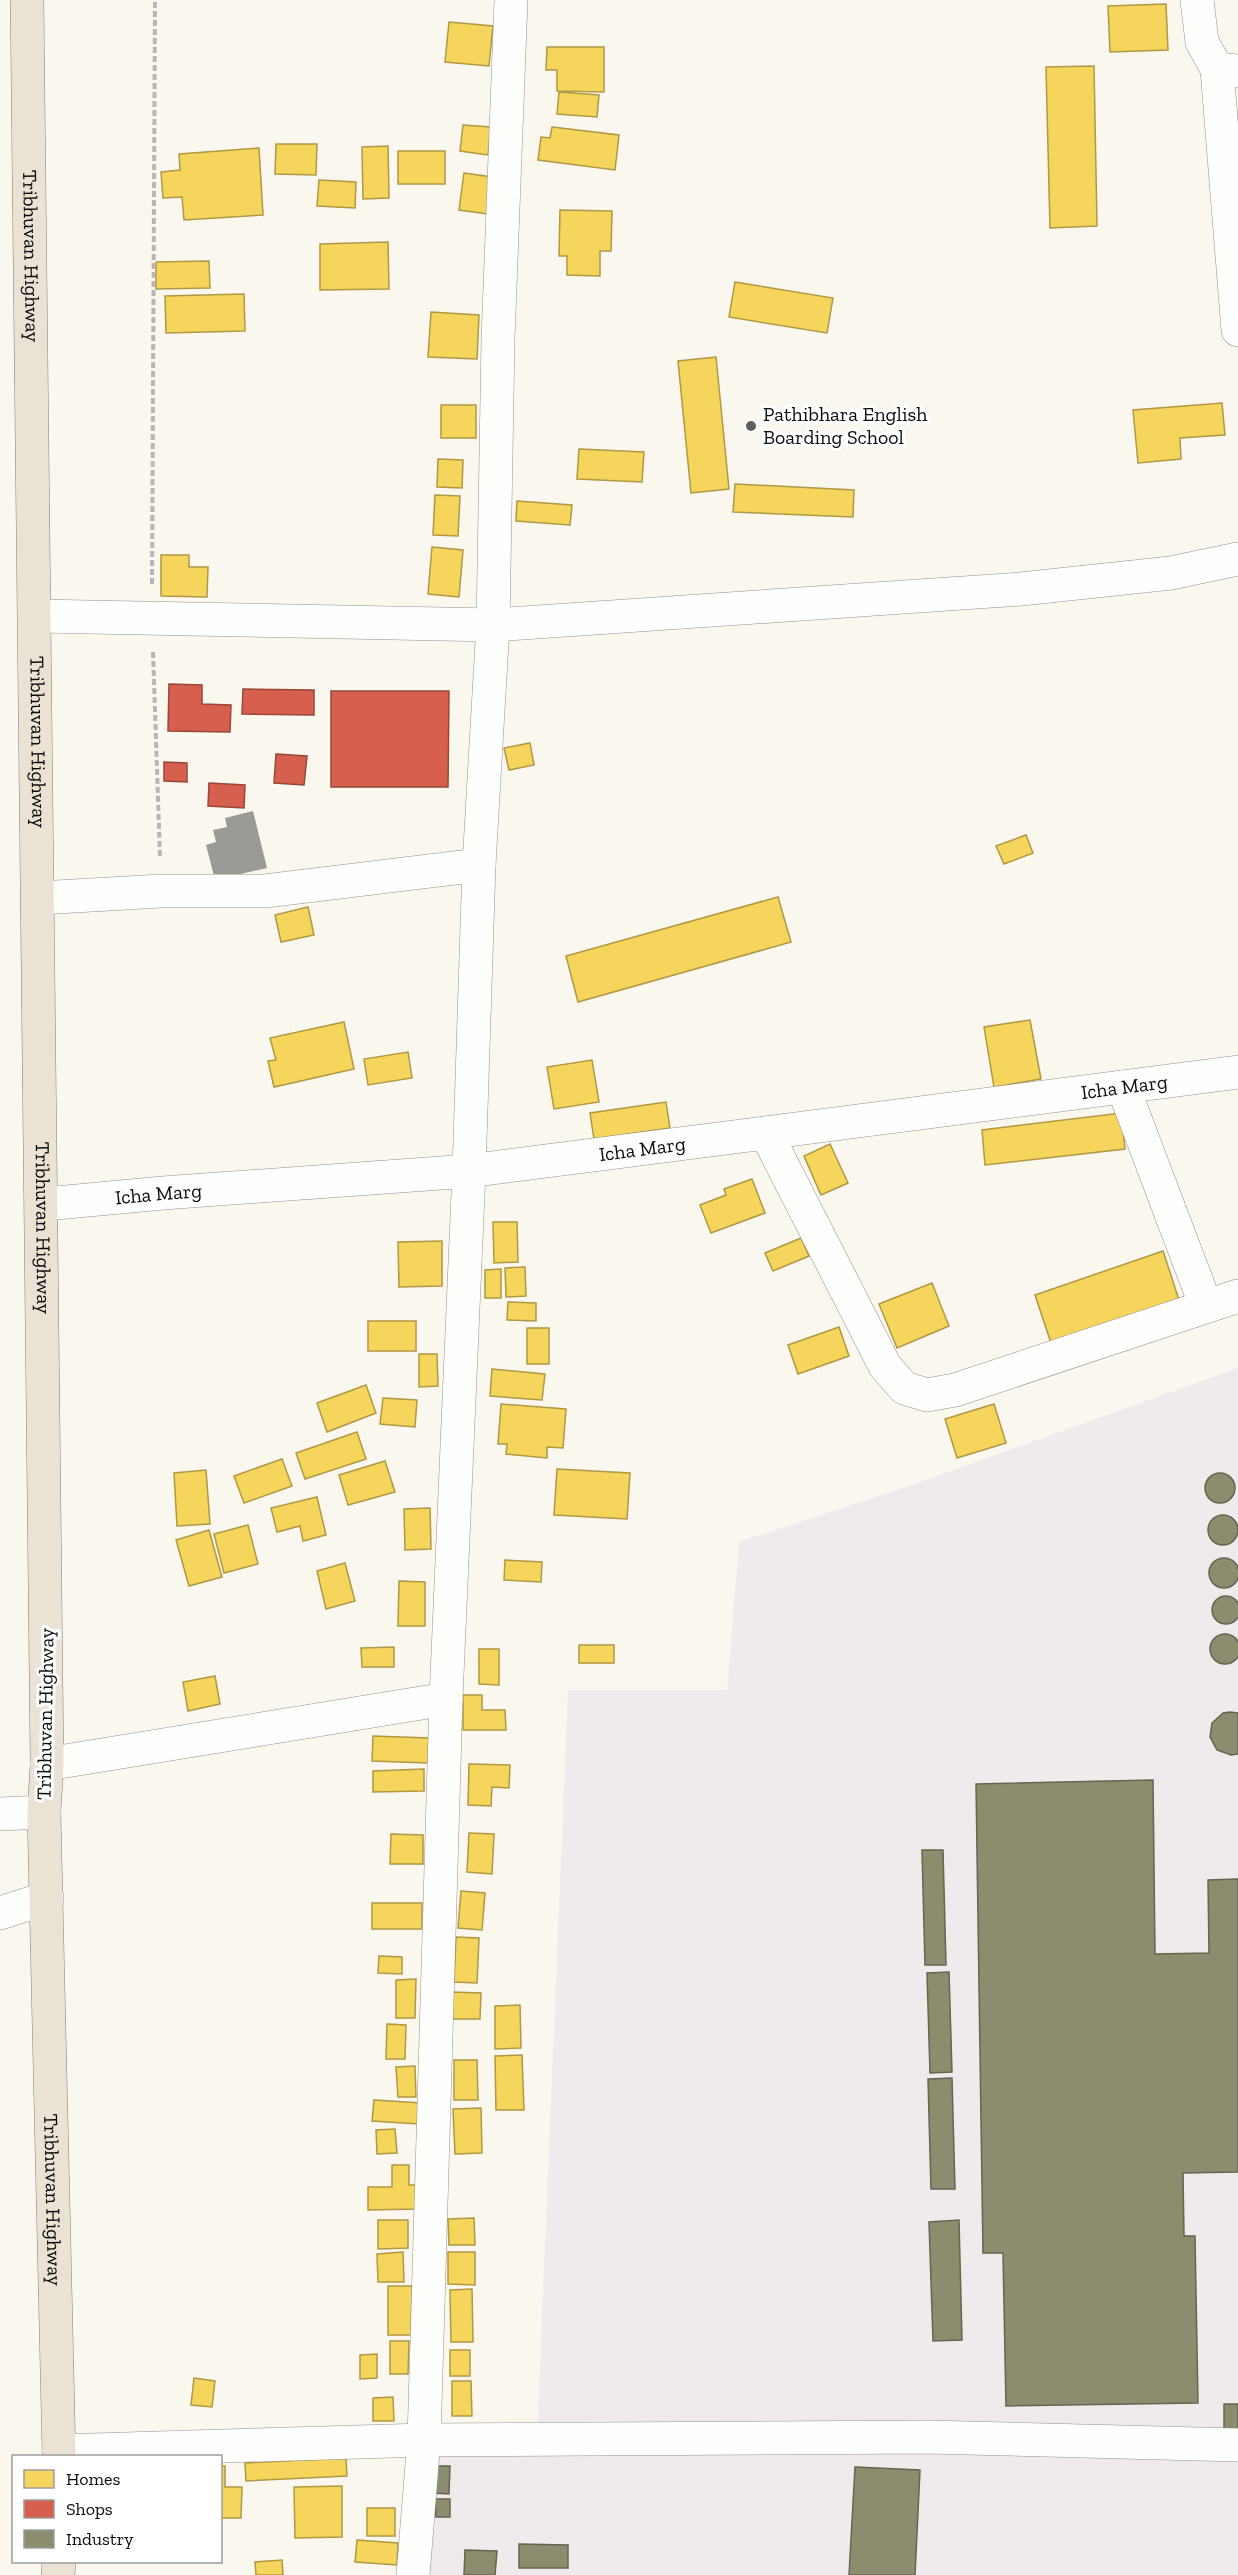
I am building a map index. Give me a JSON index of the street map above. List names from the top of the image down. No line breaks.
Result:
{"streets":{"highway":["Tribhuvan Highway"],"street":["Icha Marg"]},"crossings":[["Tribhuvan Highway","Icha Marg"]],"places":["Pathibhara English Boarding School"],"legend":["Homes","Shops","Industry"]}
